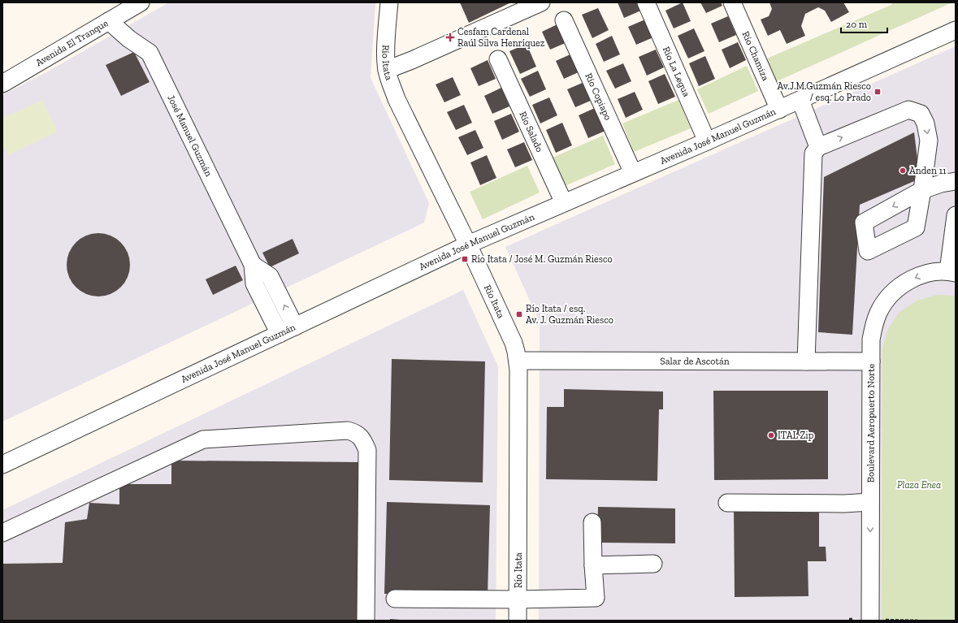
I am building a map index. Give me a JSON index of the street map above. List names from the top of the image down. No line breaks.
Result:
{"streets":{"street":["Avenida El Tranque","Río Chamiza","Río Itata","Río La Legua","Río Copiapo","Río Salado","José Manuel Guzmán","Avenida José Manuel Guzmán","Salar de Ascotán","Boulevard Aeropuerto Norte"]},"crossings":[["Avenida El Tranque","José Manuel Guzmán"],["Río Chamiza","Avenida José Manuel Guzmán"],["Río Itata","Avenida José Manuel Guzmán"],["Río Itata","Salar de Ascotán"],["Río La Legua","Avenida José Manuel Guzmán"],["Río Copiapo","Avenida José Manuel Guzmán"],["Río Salado","Avenida José Manuel Guzmán"],["José Manuel Guzmán","Avenida José Manuel Guzmán"],["Salar de Ascotán","Boulevard Aeropuerto Norte"]],"parks":["Plaza Enea"],"places":{"health":["Cesfam Cardenal Raúl Silva Henríquez"],"transit":["Av.J.M.Guzmán Riesco / esq. Lo Prado","Río Itata / José M. Guzmán Riesco","Río Itata / esq. Av. J. Guzmán Riesco"],"other":["Anden 11","ITAL Zip"]},"scale_bar":"20 m"}
